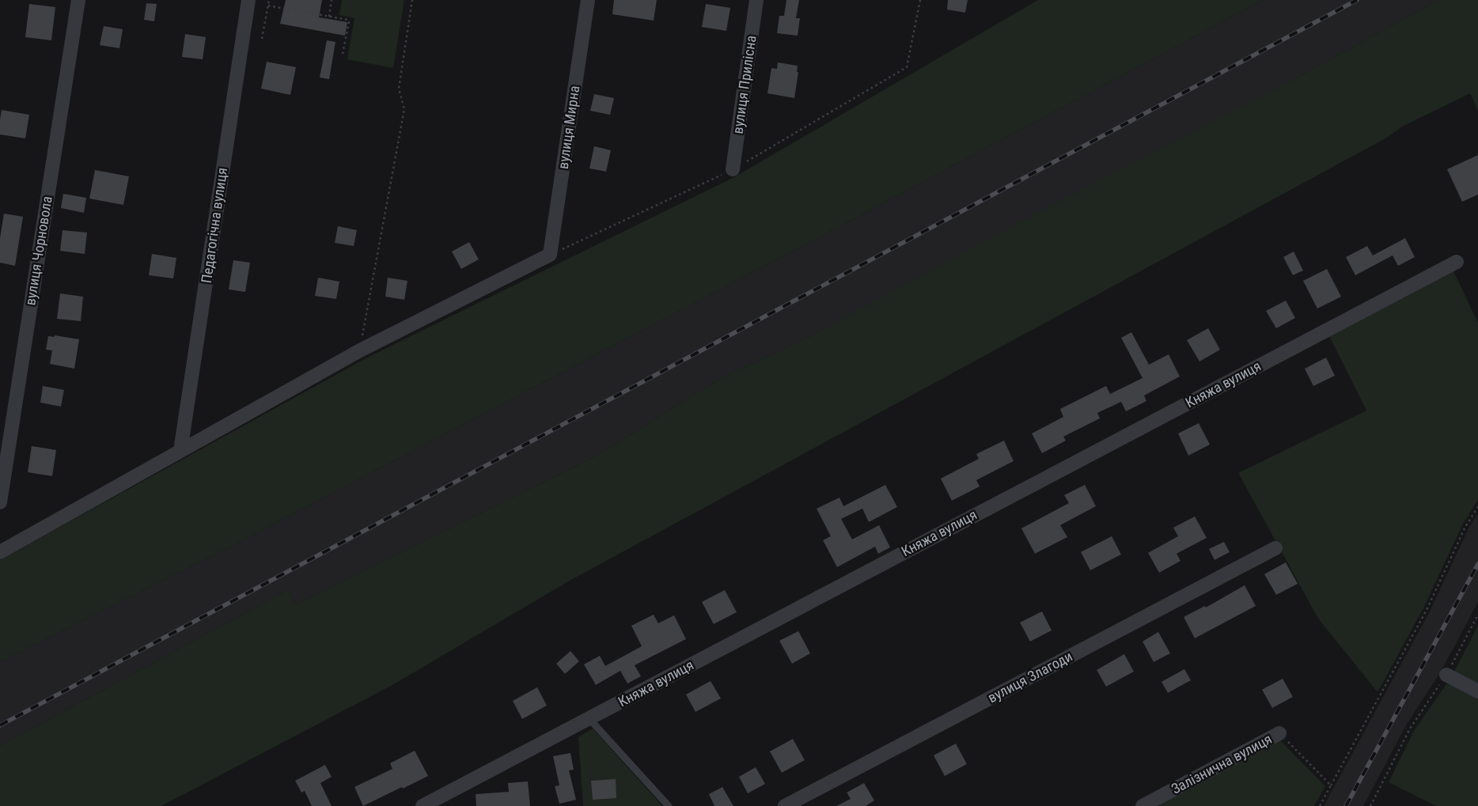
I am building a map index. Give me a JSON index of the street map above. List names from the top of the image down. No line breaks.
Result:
{"streets":{"street":["вулиця Прилісна","вулиця Мирна","Педагогічна вулиця","вулиця Чорновола","Княжа вулиця","вулиця Злагоди","Залізнична вулиця"]}}
